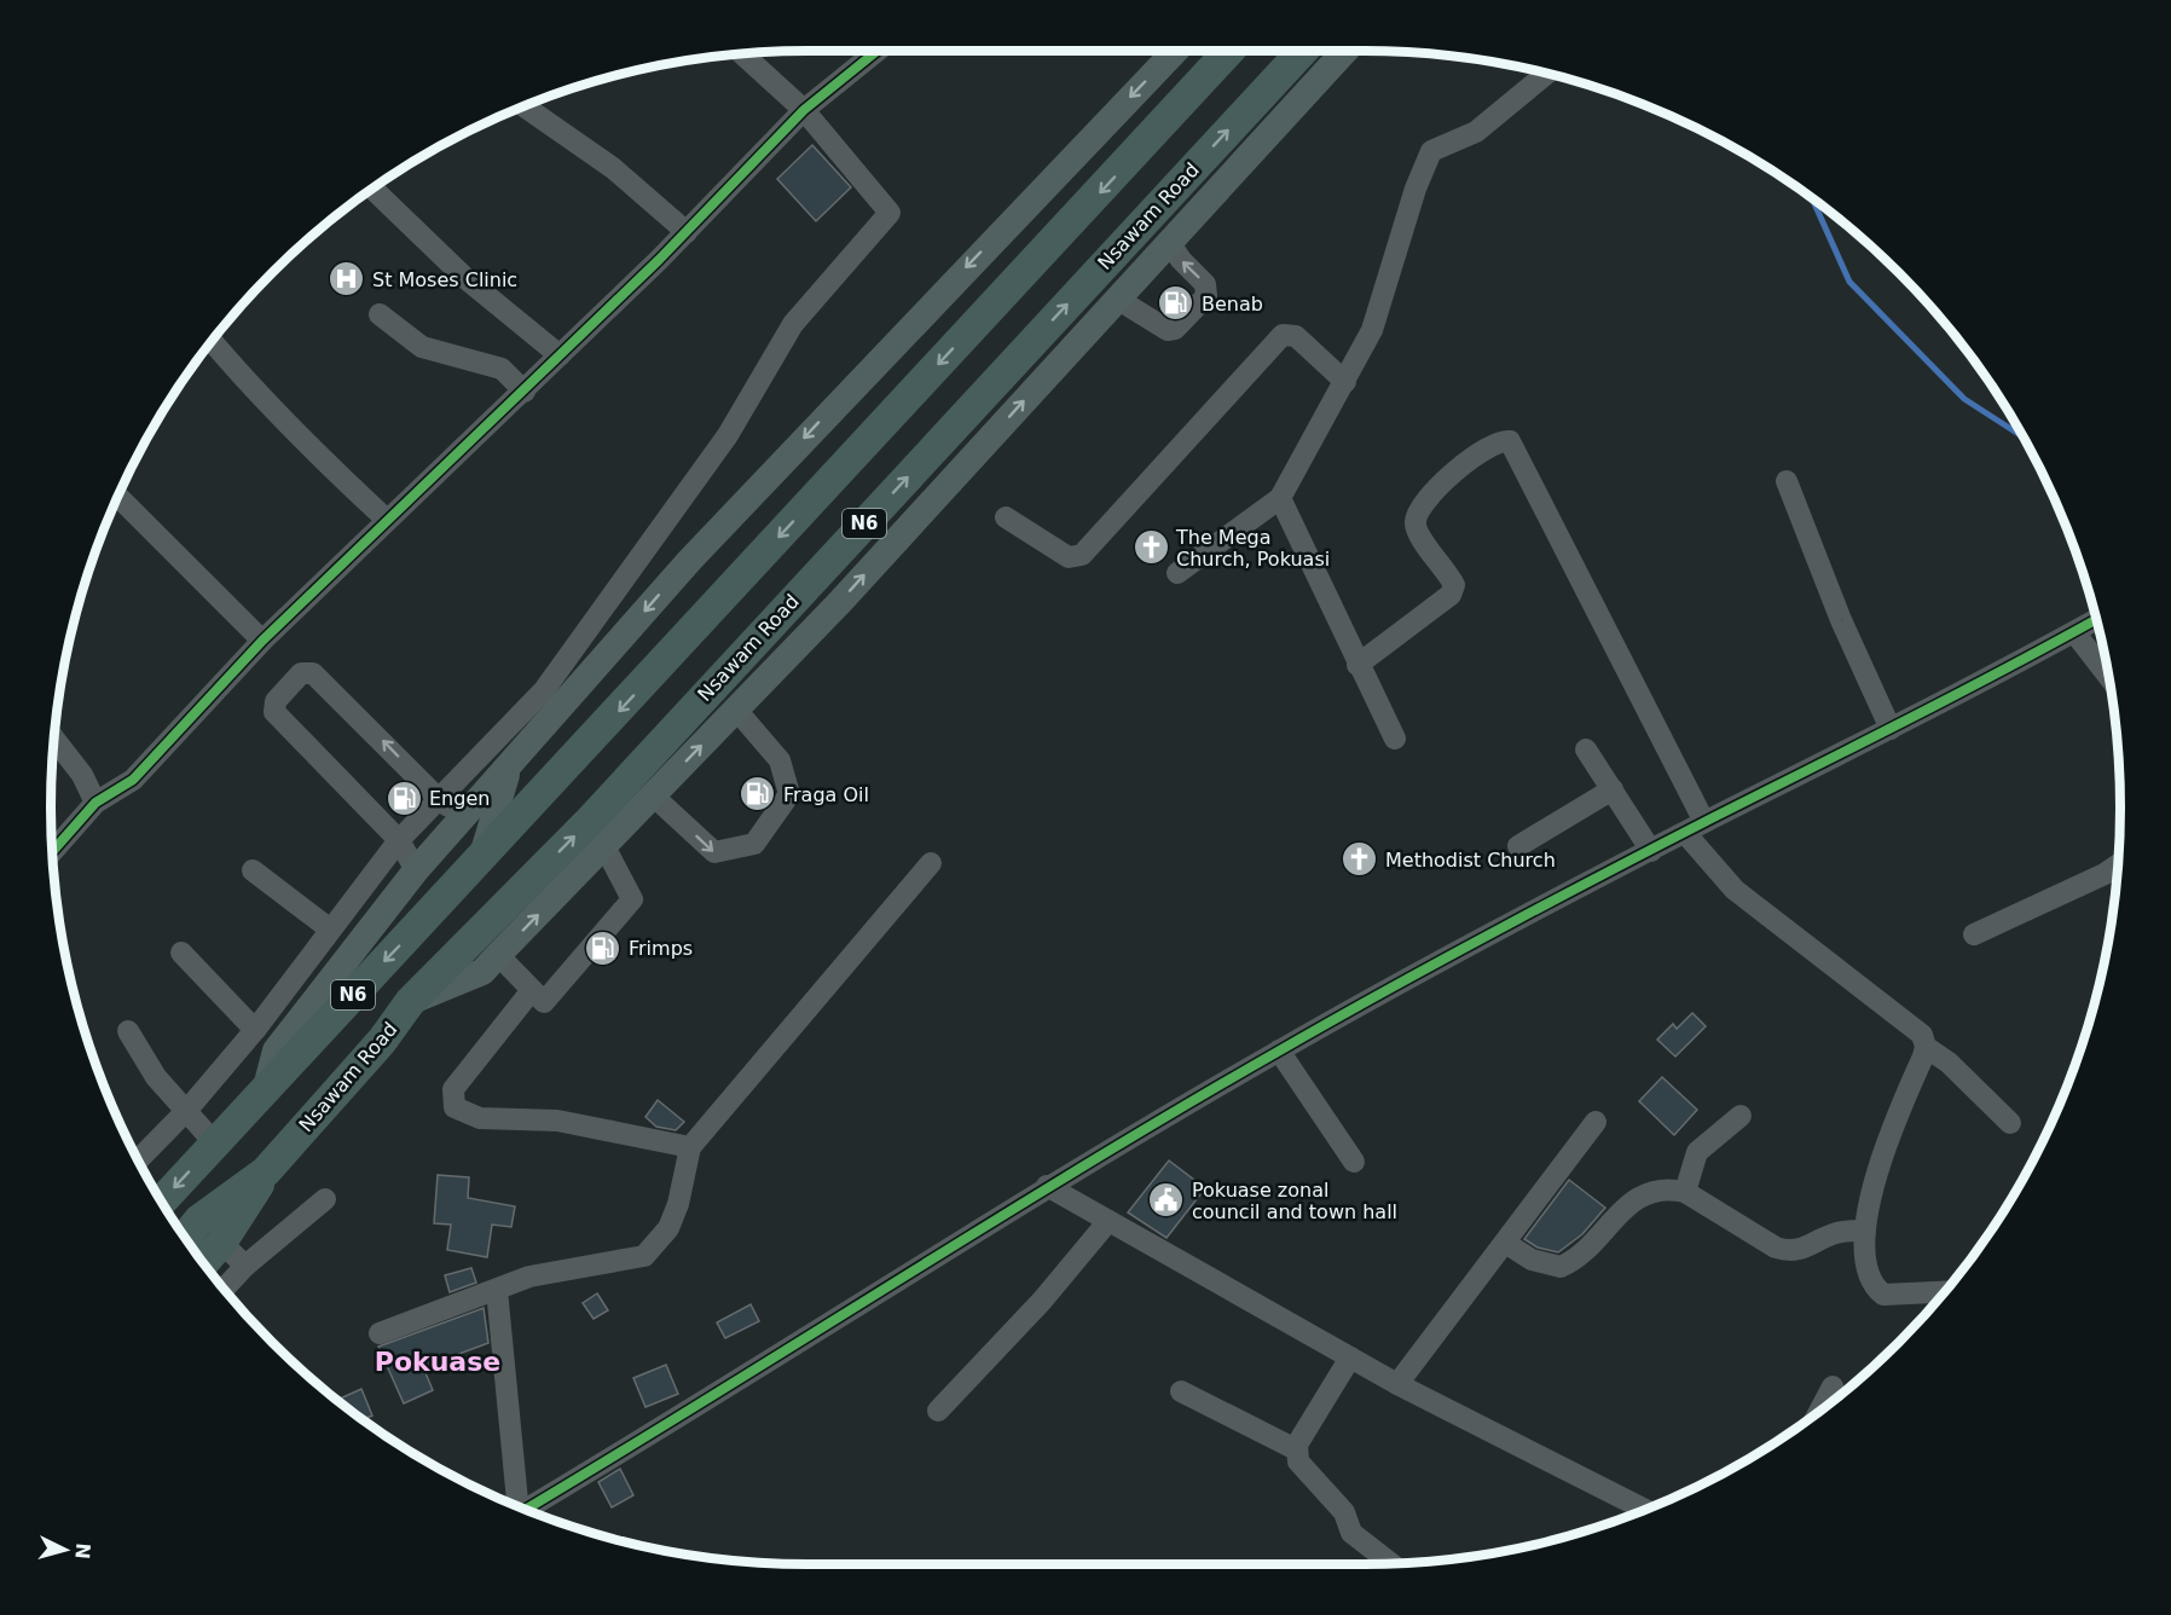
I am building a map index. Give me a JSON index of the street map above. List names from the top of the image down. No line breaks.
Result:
{"streets":{"highway":["Nsawam Road","N6"]},"districts":["Pokuase"],"places":{"hospital":["St Moses Clinic"],"fuel station":["Benab","Fraga Oil","Engen","Frimps"],"church":["The Mega Church, Pokuasi","Methodist Church"],"public building":["Pokuase zonal council and town hall"]},"north":"right"}
